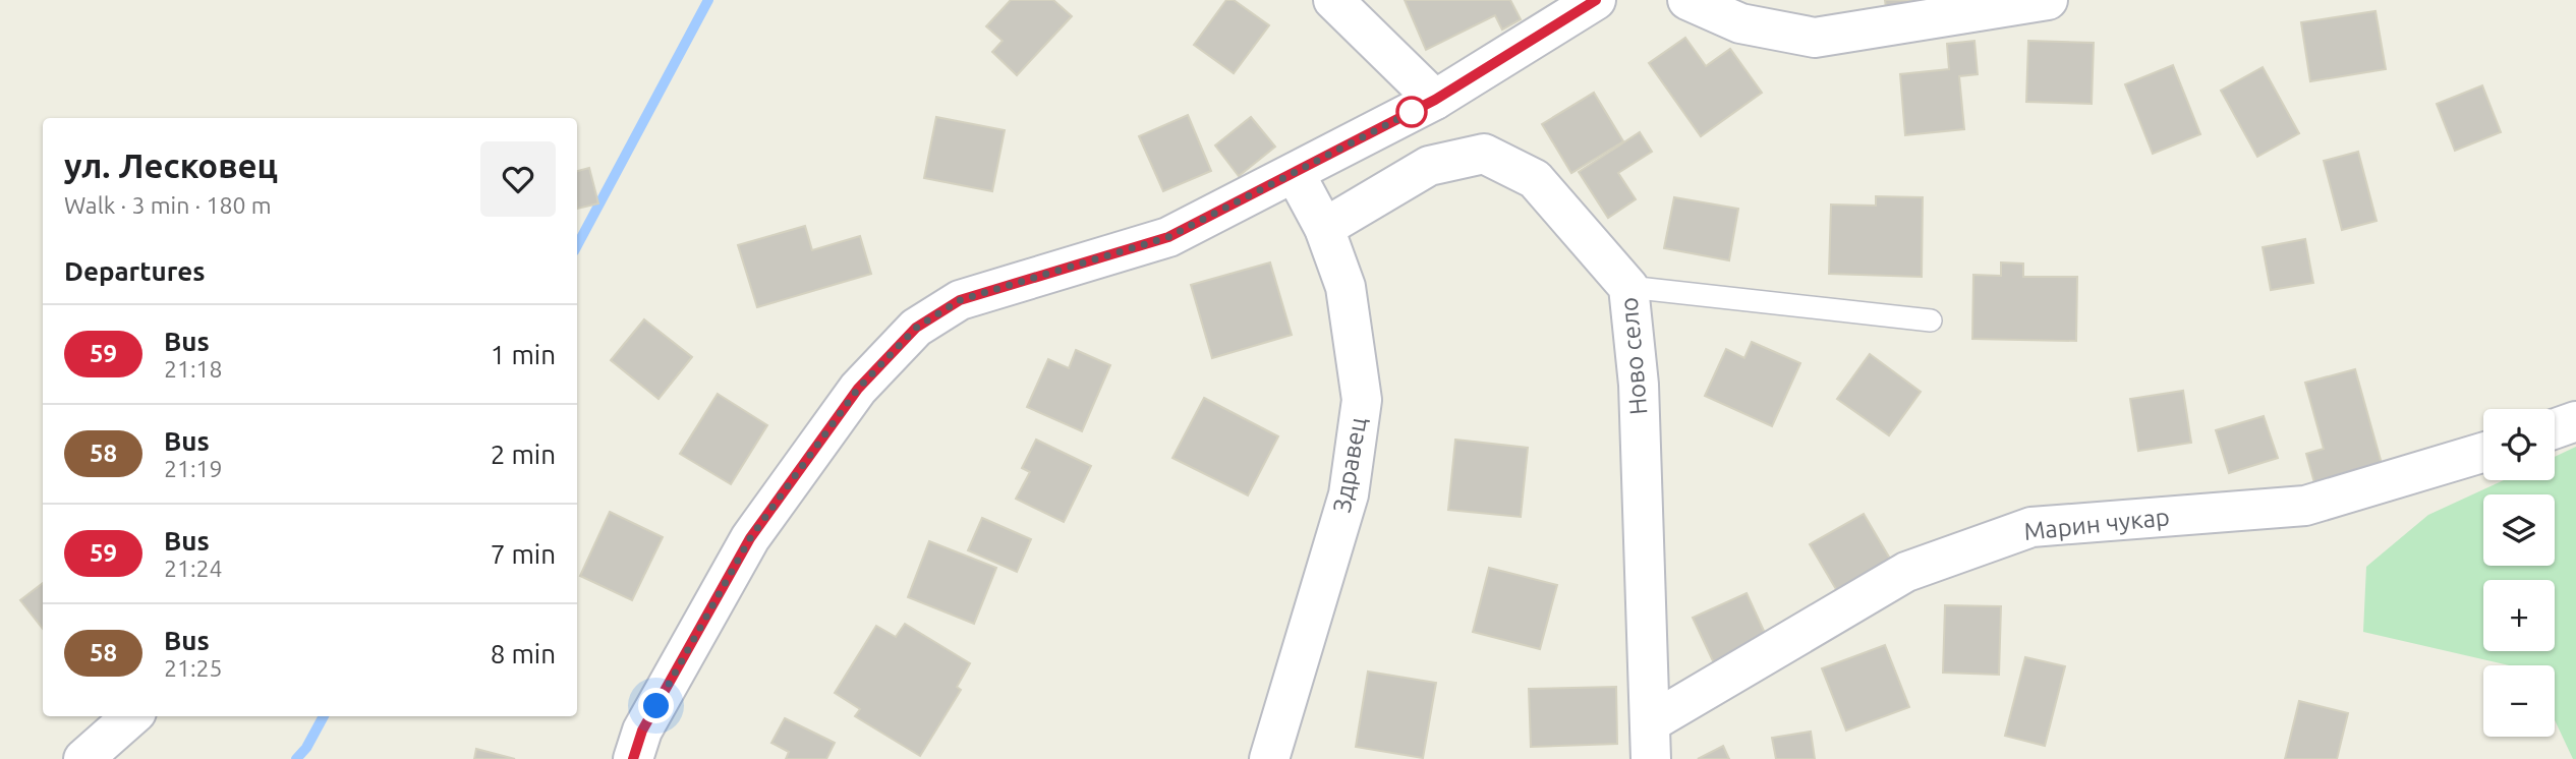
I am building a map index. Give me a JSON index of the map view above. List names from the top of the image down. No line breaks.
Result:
{"streets":{"street":["Ново село","Здравец","Марин чукар"]},"crossings":[["Ново село","Здравец"],["Ново село","Марин чукар"]],"lines":["bus line 59"],"page":{"heading":[["ул. Лесковец","Walk · 3 min · 180 m"],"Departures"],"list":[{"mark":"59","name":"Bus","note":"21:18","value":"1 min"},{"mark":"58","name":"Bus","note":"21:19","value":"2 min"},{"mark":"59","name":"Bus","note":"21:24","value":"7 min"},{"mark":"58","name":"Bus","note":"21:25","value":"8 min"}],"map_buttons":["+","−"]}}
